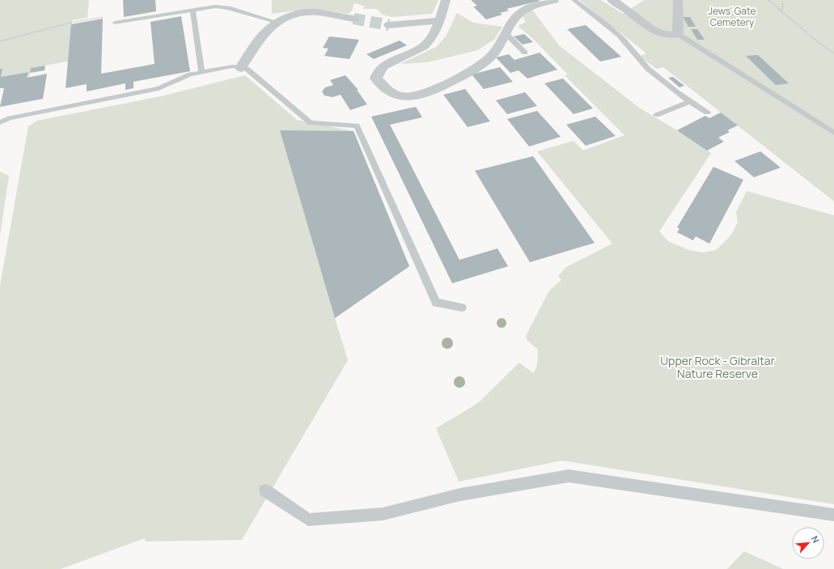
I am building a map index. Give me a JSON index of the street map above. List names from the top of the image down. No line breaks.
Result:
{"parks":["Jews' Gate Cemetery","Upper Rock - Gibraltar Nature Reserve"],"north":"top right"}
